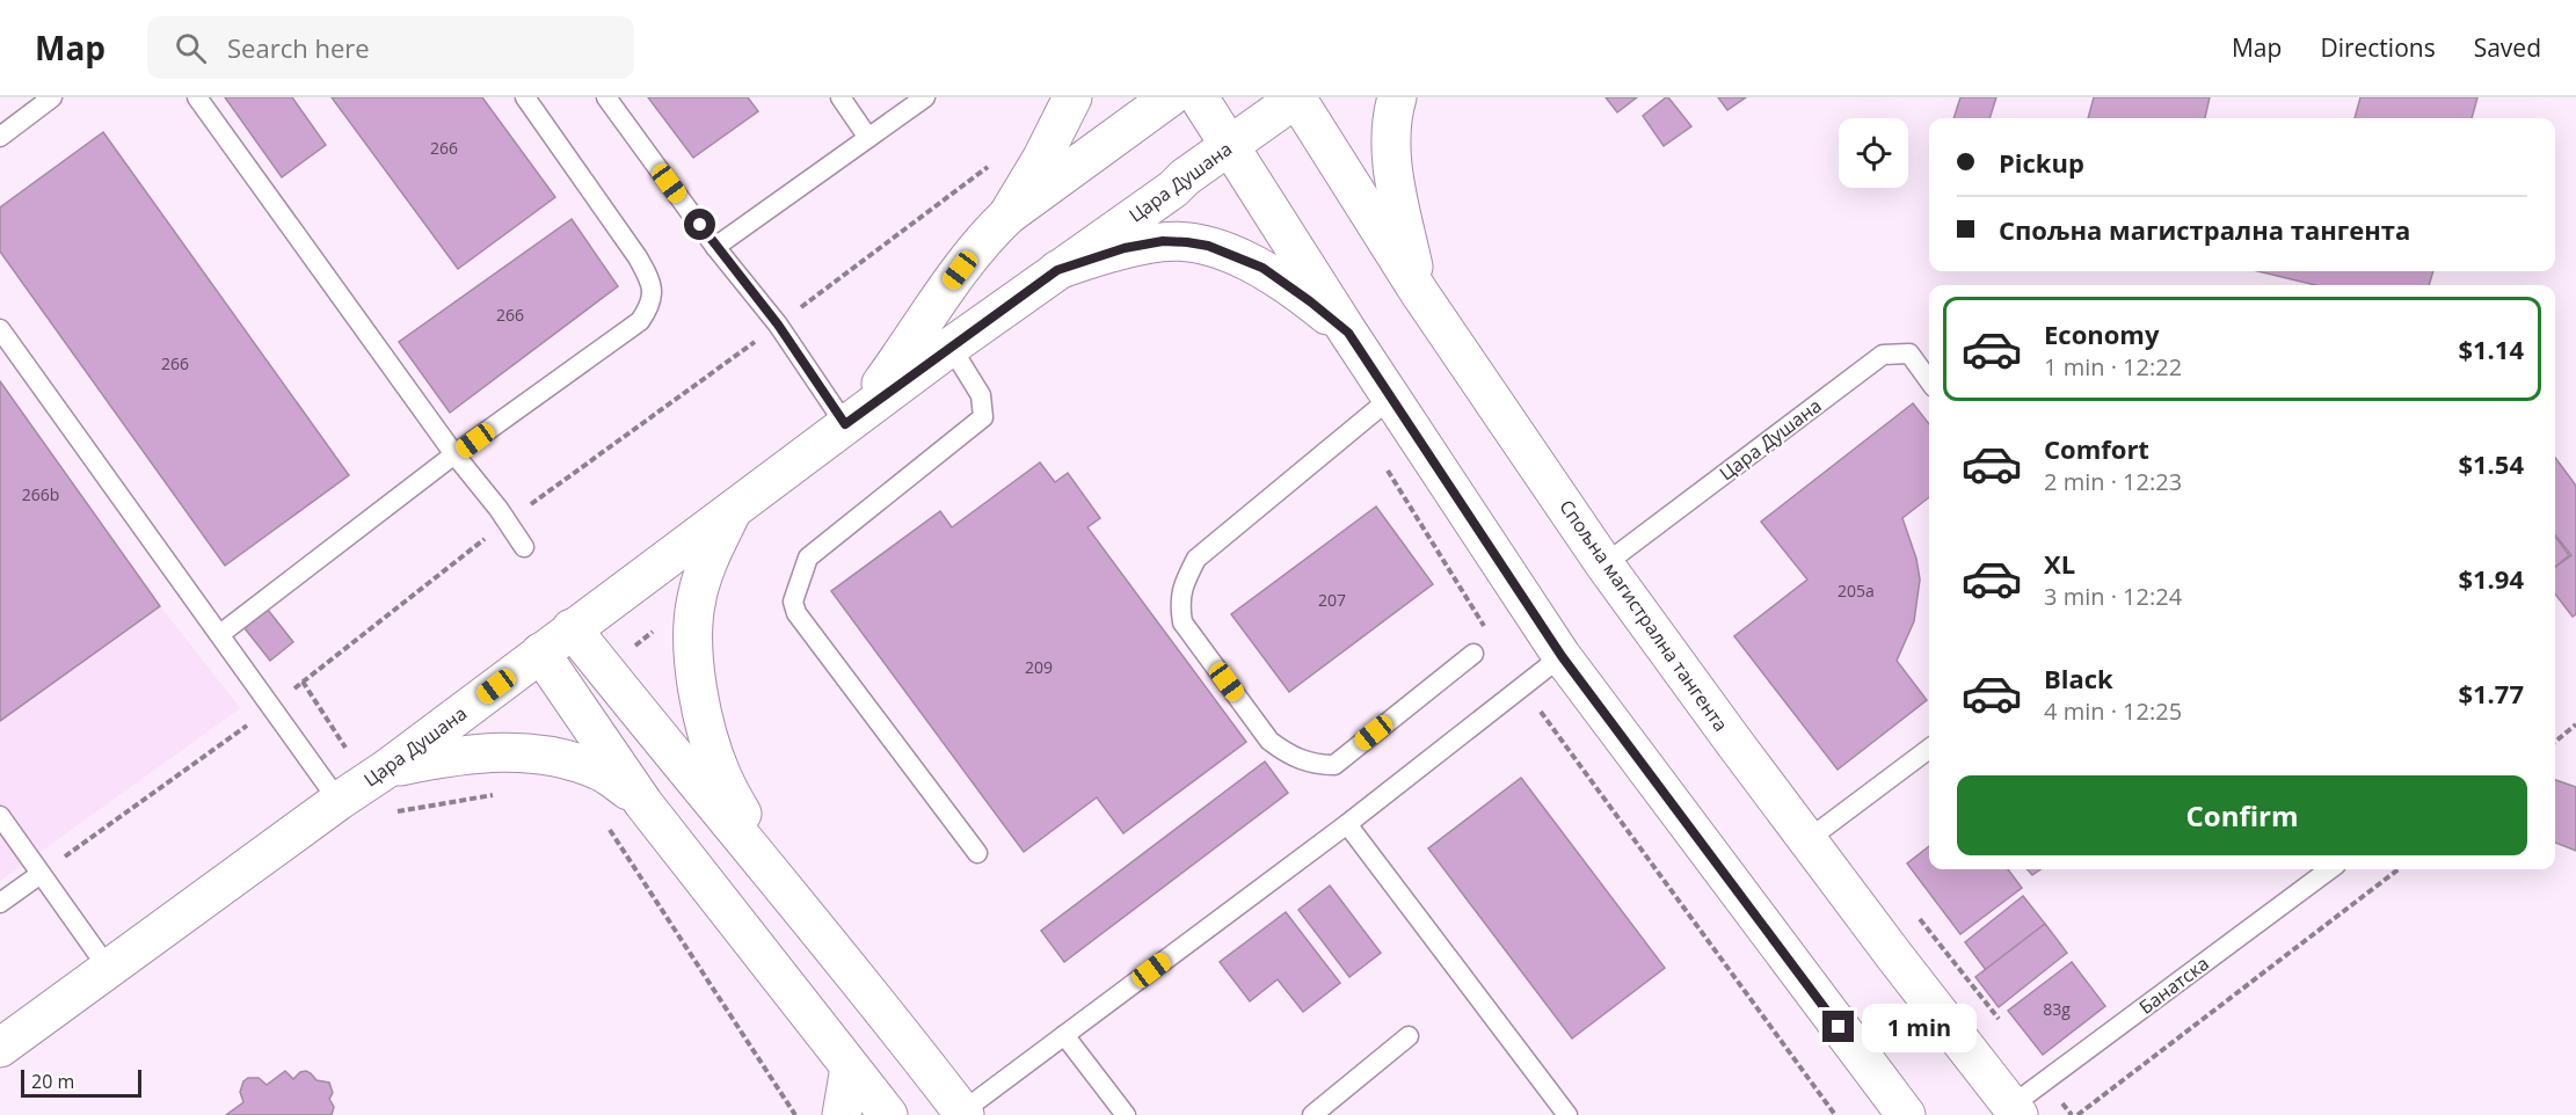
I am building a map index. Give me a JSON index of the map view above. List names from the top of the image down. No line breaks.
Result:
{"streets":{"main road":["Цара Душана","Спољна магистрална тангента"],"lane":["Банатска"]},"crossings":[["Цара Душана","Спољна магистрална тангента"],["Спољна магистрална тангента","Банатска"]],"house_numbers":["266","266","266","266b","205a","207","209","83g"],"scale_bar":"20 m","page":{"header":"Map","search":"Search here","nav":["Map","Directions","Saved"],"banner":["Pickup","Спољна магистрална тангента"],"list":[{"name":"Economy","note":"1 min · 12:22","value":"$1.14"},{"name":"Comfort","note":"2 min · 12:23","value":"$1.54"},{"name":"XL","note":"3 min · 12:24","value":"$1.94"},{"name":"Black","note":"4 min · 12:25","value":"$1.77"}],"buttons":"Confirm","bubble":"1 min","scale":"20 m"}}
